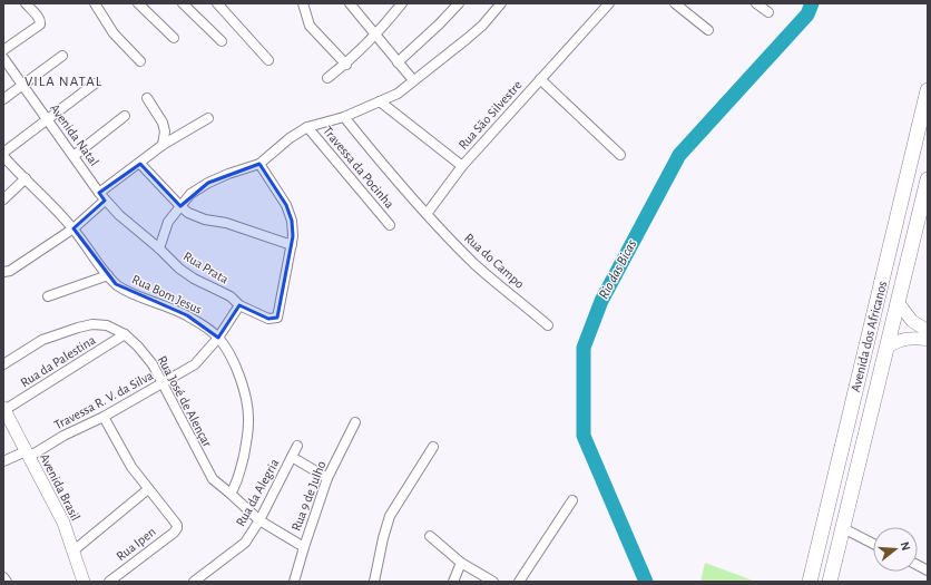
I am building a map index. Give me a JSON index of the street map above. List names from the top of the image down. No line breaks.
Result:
{"streets":{"main road":["Avenida dos Africanos"],"street":["Rua São Silvestre","Avenida Natal","Travessa da Pocinha","Rua do Campo","Rua Prata","Rua Bom Jesus","Rua da Palestina","Travessa R. V. da Silva","Rua José de Alençar","Avenida Brasil","Rua da Alegria","Rua 9 de Julho","Rua Ipen"]},"crossings":[["Avenida Natal","Rua Prata"],["Rua Prata","Travessa R. V. da Silva"],["Rua Bom Jesus","Travessa R. V. da Silva"],["Rua Bom Jesus","Rua José de Alençar"],["Rua da Palestina","Rua José de Alençar"],["Rua da Palestina","Avenida Brasil"],["Travessa R. V. da Silva","Rua José de Alençar"],["Travessa R. V. da Silva","Avenida Brasil"],["Rua José de Alençar","Rua da Alegria"],["Rua José de Alençar","Rua 9 de Julho"]],"districts":["VILA NATAL"],"water":["Rio das Bicas"],"north":"right"}
